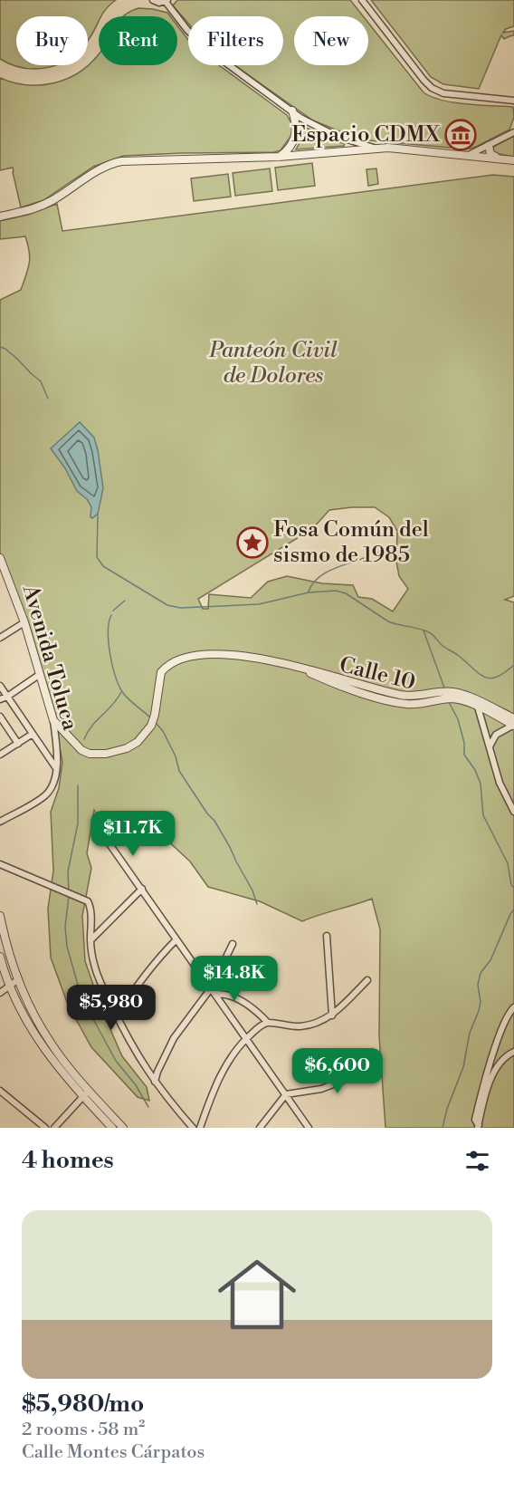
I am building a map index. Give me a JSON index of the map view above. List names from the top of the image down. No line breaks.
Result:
{"streets":{"street":["Avenida Toluca","Calle 10"]},"crossings":[["Avenida Toluca","Calle 10"]],"parks":["Panteón Civil de Dolores"],"places":{"museum":["Espacio CDMX"],"place":["Fosa Común del sismo de 1985"]},"page":{"chip":["Buy","Rent","Filters","New"],"price":["$11.7K","$14.8K","$5,980","$6,600"],"heading":"4 homes","list":[{"name":"$5,980/mo","note":"2 rooms · 58 m² · Calle Montes Cárpatos"}]}}
